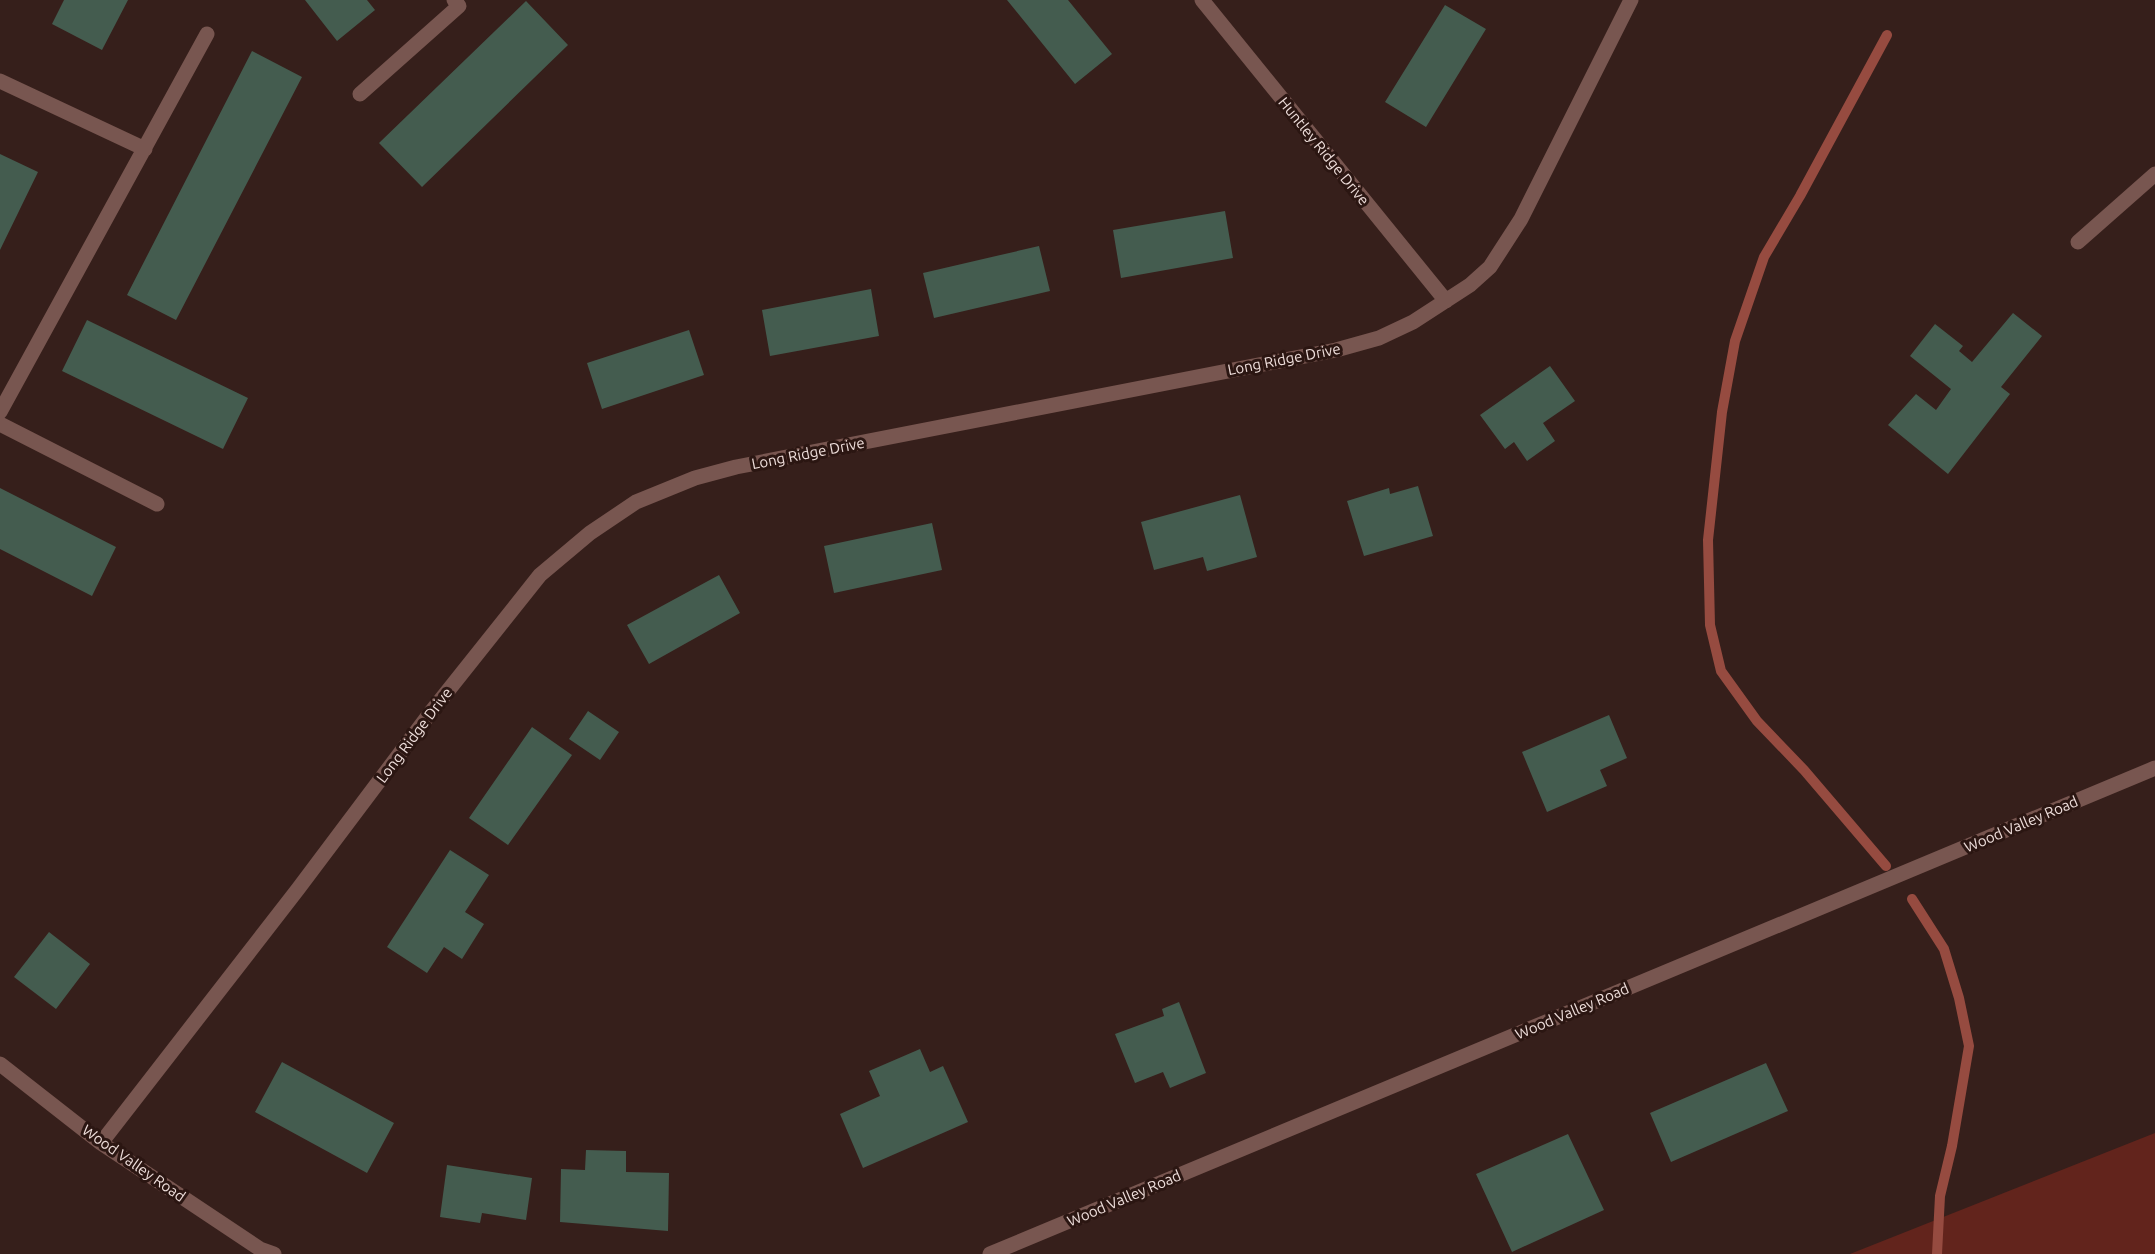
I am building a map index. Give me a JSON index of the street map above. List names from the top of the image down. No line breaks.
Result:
{"streets":{"street":["Huntley Ridge Drive","Long Ridge Drive","Wood Valley Road"]},"crossings":[["Huntley Ridge Drive","Long Ridge Drive"],["Long Ridge Drive","Wood Valley Road"]]}
